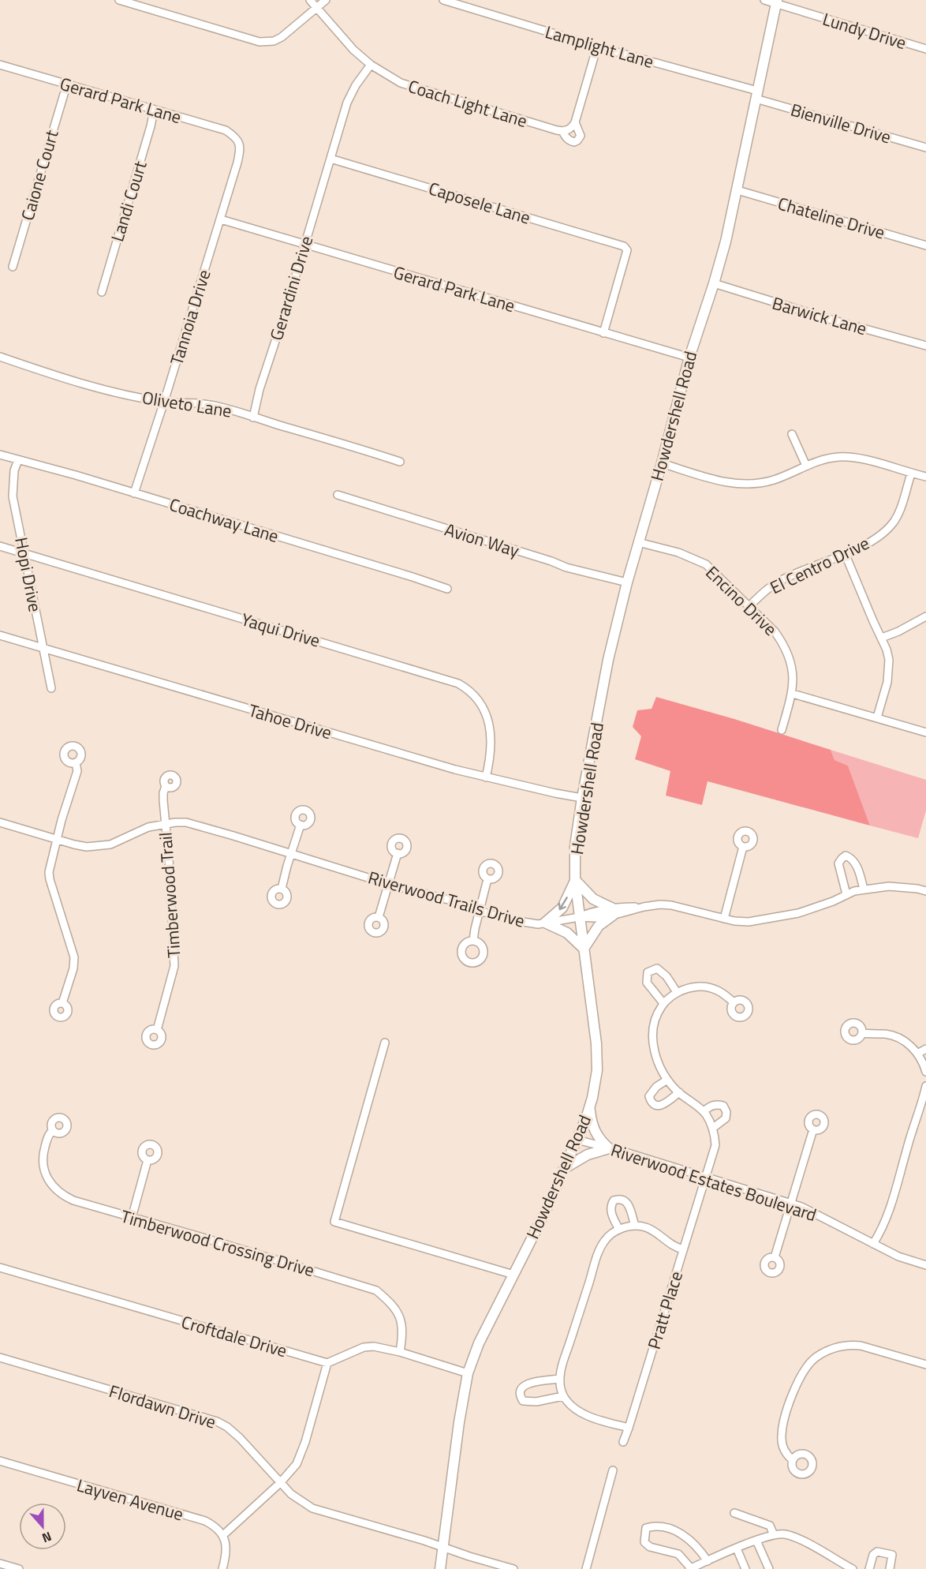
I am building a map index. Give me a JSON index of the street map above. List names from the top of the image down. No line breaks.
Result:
{"streets":{"main road":["Howdershell Road"],"street":["Lundy Drive","Lamplight Lane","Gerard Park Lane","Coach Light Lane","Bienville Drive","Caione Court","Landi Court","Caposele Lane","Chateline Drive","Gerardini Drive","Barwick Lane","Tannoia Drive","Oliveto Lane","Coachway Lane","Avion Way","El Centro Drive","Hopi Drive","Encino Drive","Yaqui Drive","Tahoe Drive","Timberwood Trail","Riverwood Trails Drive","Riverwood Estates Boulevard","Timberwood Crossing Drive","Pratt Place","Croftdale Drive","Flordawn Drive","Layven Avenue"]},"crossings":[["Lundy Drive","Howdershell Road"],["Lamplight Lane","Bienville Drive"],["Lamplight Lane","Howdershell Road"],["Gerard Park Lane","Caione Court"],["Gerard Park Lane","Landi Court"],["Gerard Park Lane","Caposele Lane"],["Gerard Park Lane","Gerardini Drive"],["Gerard Park Lane","Tannoia Drive"],["Gerard Park Lane","Howdershell Road"],["Coach Light Lane","Gerardini Drive"],["Bienville Drive","Howdershell Road"],["Caposele Lane","Gerardini Drive"],["Chateline Drive","Howdershell Road"],["Gerardini Drive","Oliveto Lane"],["Barwick Lane","Howdershell Road"],["Tannoia Drive","Oliveto Lane"],["Tannoia Drive","Coachway Lane"],["Howdershell Road","Avion Way"],["Howdershell Road","Encino Drive"],["Howdershell Road","Tahoe Drive"],["Howdershell Road","Riverwood Trails Drive"],["Howdershell Road","Riverwood Estates Boulevard"],["Howdershell Road","Flordawn Drive"],["Coachway Lane","Hopi Drive"],["El Centro Drive","Encino Drive"],["Hopi Drive","Yaqui Drive"],["Hopi Drive","Tahoe Drive"],["Yaqui Drive","Tahoe Drive"],["Timberwood Trail","Riverwood Trails Drive"],["Riverwood Estates Boulevard","Pratt Place"]],"north":"bottom"}
